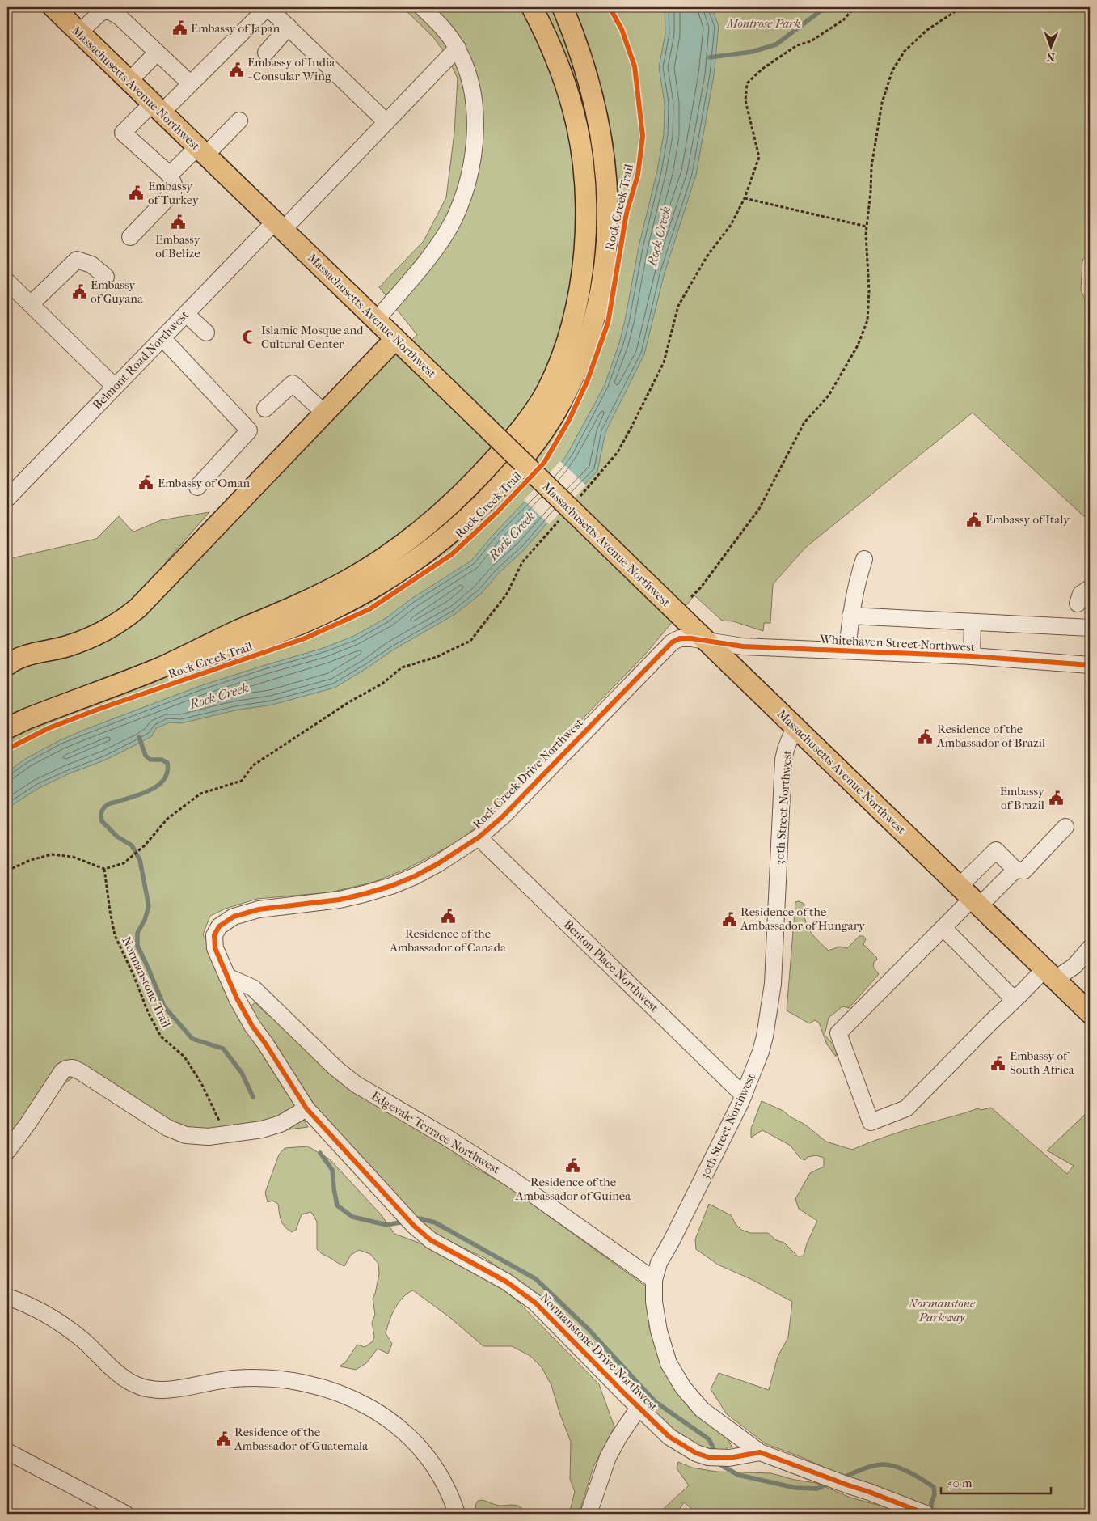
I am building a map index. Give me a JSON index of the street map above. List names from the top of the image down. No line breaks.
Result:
{"streets":{"main road":["Massachusetts Avenue Northwest"],"street":["Belmont Road Northwest","Whitehaven Street Northwest","Rock Creek Drive Northwest","30th Street Northwest","Benton Place Northwest","Edgevale Terrace Northwest","Normanstone Drive Northwest"],"path":["Normanstone Trail"],"cycle path":["Rock Creek Trail"]},"crossings":[["Massachusetts Avenue Northwest","Belmont Road Northwest"],["Massachusetts Avenue Northwest","Whitehaven Street Northwest"],["Massachusetts Avenue Northwest","Rock Creek Drive Northwest"],["Massachusetts Avenue Northwest","30th Street Northwest"],["Whitehaven Street Northwest","Rock Creek Drive Northwest"],["Rock Creek Drive Northwest","Benton Place Northwest"],["Rock Creek Drive Northwest","Edgevale Terrace Northwest"],["Rock Creek Drive Northwest","Normanstone Drive Northwest"],["30th Street Northwest","Benton Place Northwest"],["30th Street Northwest","Edgevale Terrace Northwest"],["30th Street Northwest","Normanstone Drive Northwest"]],"water":["Rock Creek"],"parks":["Montrose Park","Normanstone Parkway"],"places":{"public building":["Embassy of Japan","Embassy of India - Consular Wing","Embassy of Turkey","Embassy of Belize","Embassy of Guyana","Embassy of Oman","Embassy of Italy","Residence of the Ambassador of Brazil","Embassy of Brazil","Residence of the Ambassador of Canada","Residence of the Ambassador of Hungary","Embassy of South Africa","Residence of the Ambassador of Guinea","Residence of the Ambassador of Guatemala"],"mosque":["Islamic Mosque and Cultural Center"]},"scale_bar":"50 m","north":"bottom"}
